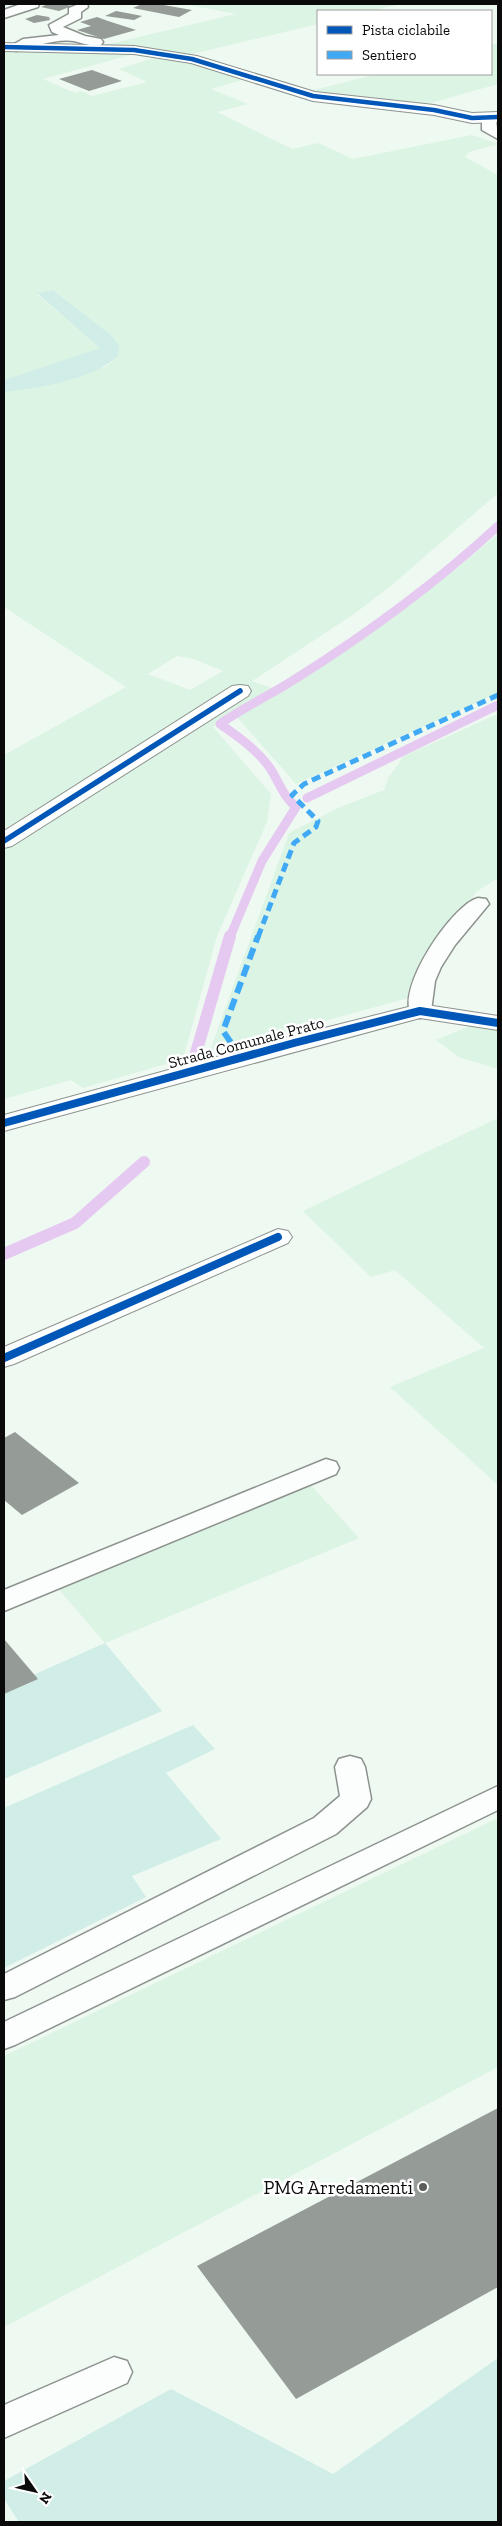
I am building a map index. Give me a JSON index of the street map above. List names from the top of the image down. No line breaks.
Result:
{"streets":{"street":["Strada Comunale Prato"]},"places":["PMG Arredamenti"],"legend":["Pista ciclabile","Sentiero"],"north":"bottom right"}
